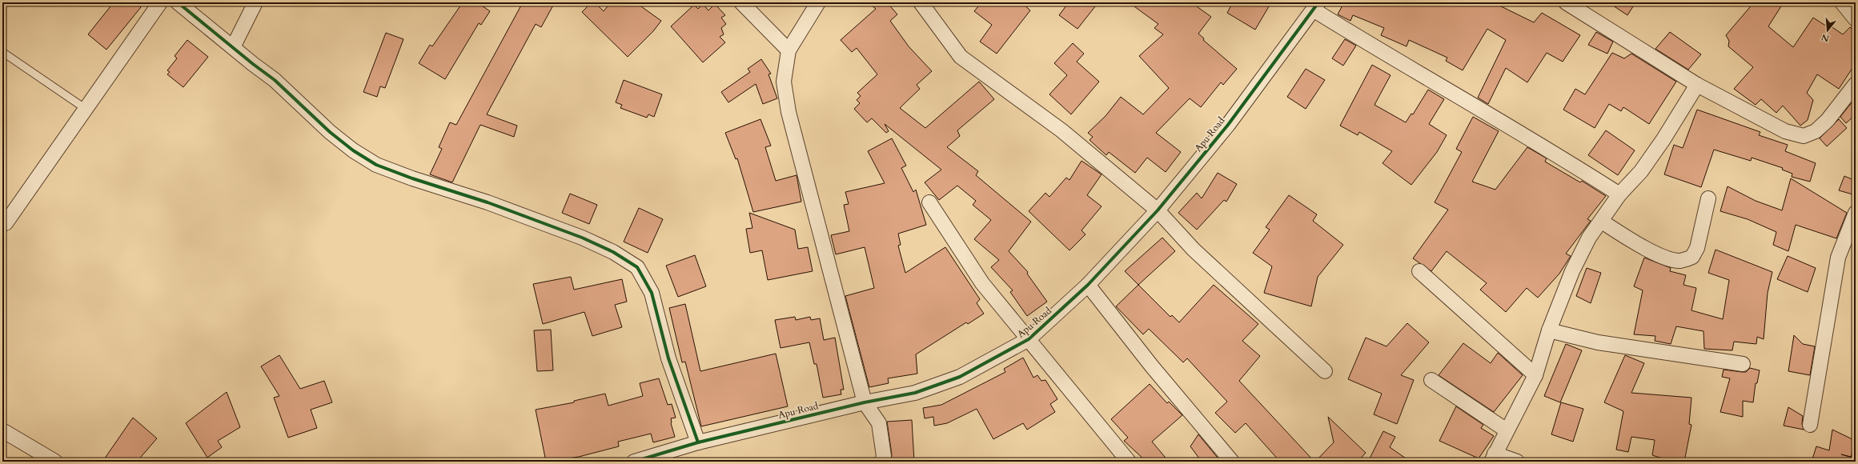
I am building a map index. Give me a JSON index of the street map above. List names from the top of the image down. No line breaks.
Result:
{"streets":{"street":["Apu Road"]},"north":"bottom"}
